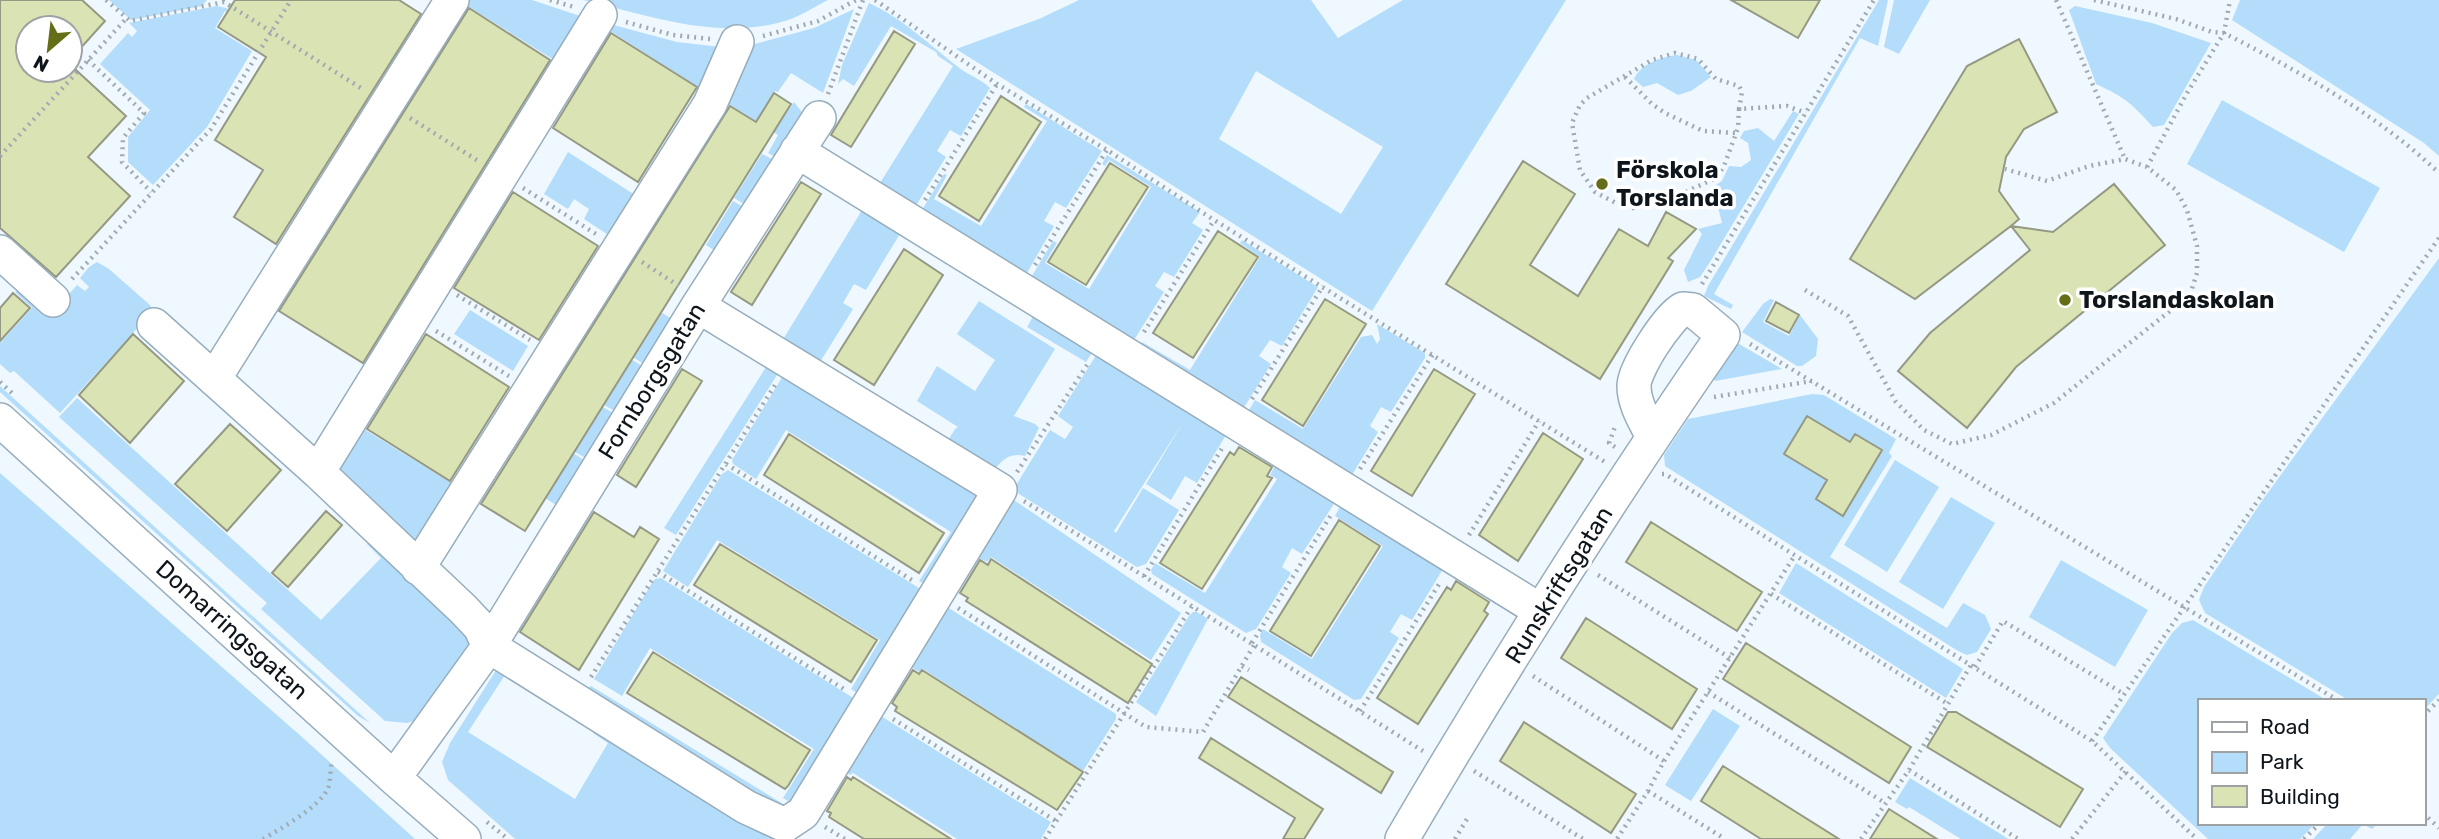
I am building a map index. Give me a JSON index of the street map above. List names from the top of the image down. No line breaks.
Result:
{"streets":{"street":["Fornborgsgatan","Runskriftsgatan","Domarringsgatan"]},"crossings":[["Fornborgsgatan","Domarringsgatan"]],"places":["Förskola Torslanda","Torslandaskolan"],"legend":["Road","Park","Building"],"north":"bottom left"}
